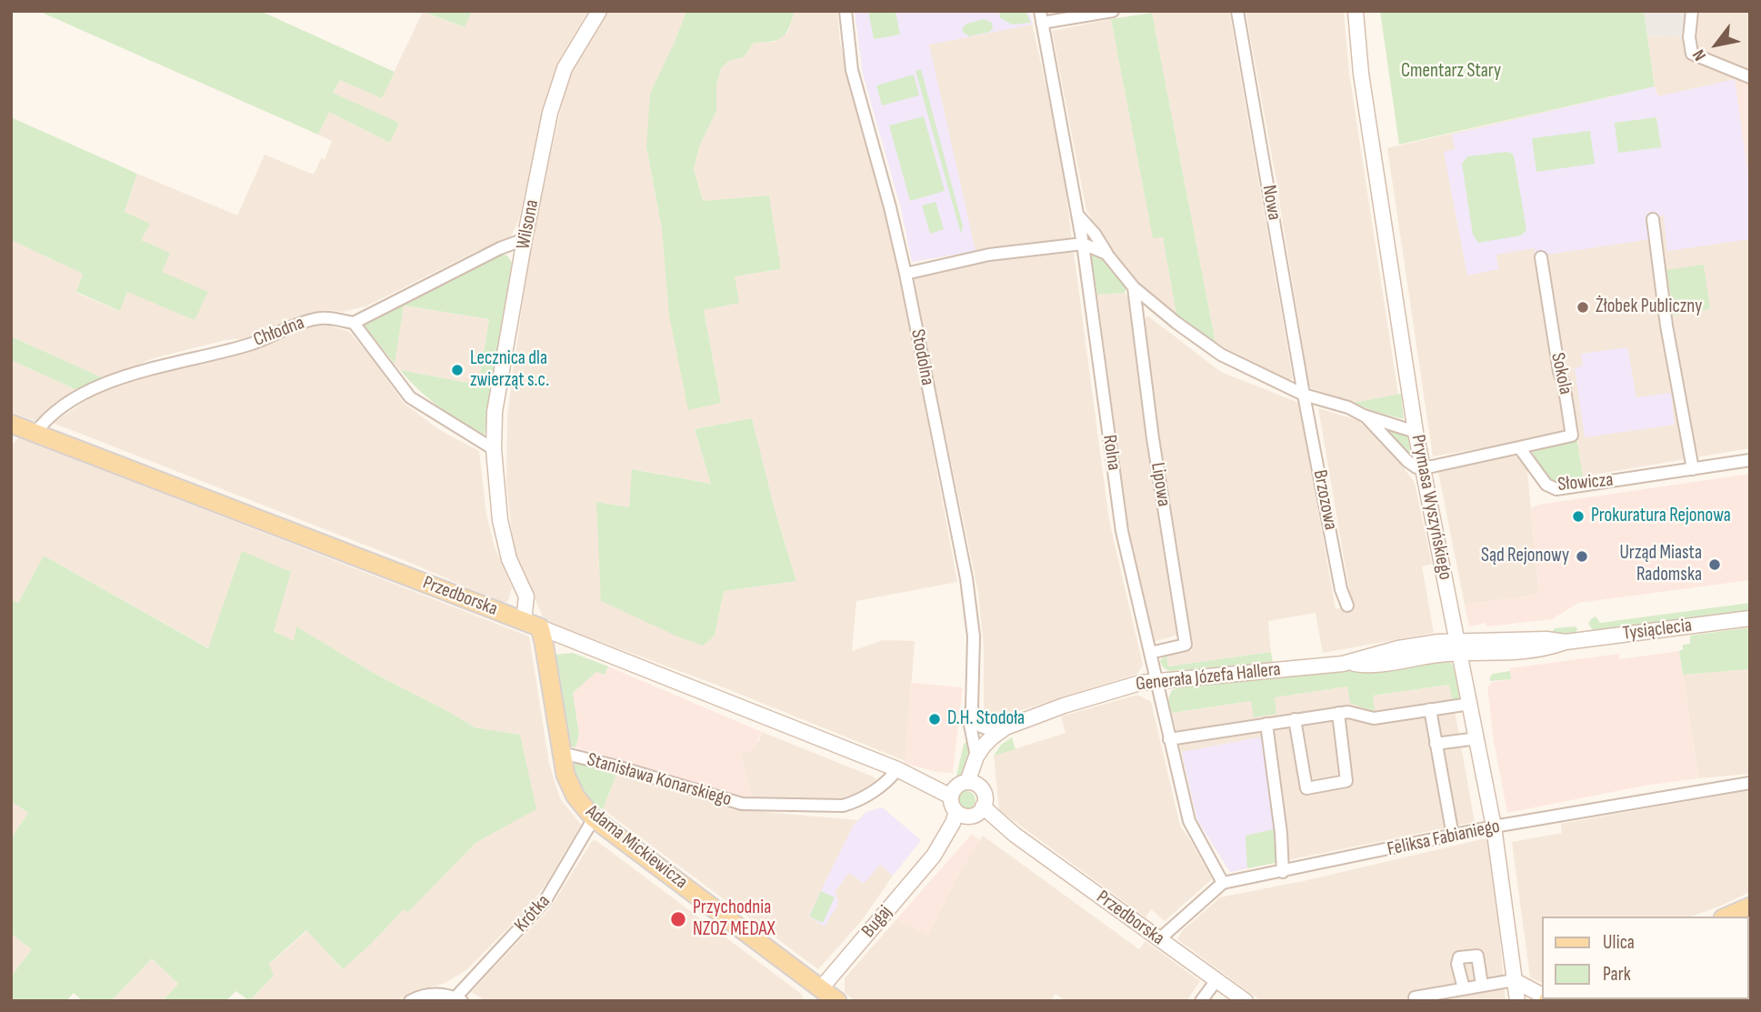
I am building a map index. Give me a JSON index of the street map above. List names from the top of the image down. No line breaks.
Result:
{"streets":{"main road":["Przedborska","Adama Mickiewicza"],"street":["Nowa","Wilsona","Chłodna","Stodolna","Sokola","Rolna","Słowicza","Lipowa","Brzozowa","Prymasa Wyszyńskiego","Tysiąclecia","Generała Józefa Hallera","Stanisława Konarskiego","Feliksa Fabianiego","Krótka","Bugaj"]},"crossings":[["Nowa","Brzozowa"],["Wilsona","Przedborska"],["Wilsona","Adama Mickiewicza"],["Chłodna","Przedborska"],["Stodolna","Generała Józefa Hallera"],["Sokola","Słowicza"],["Rolna","Lipowa"],["Rolna","Generała Józefa Hallera"],["Rolna","Feliksa Fabianiego"],["Prymasa Wyszyńskiego","Tysiąclecia"],["Prymasa Wyszyńskiego","Generała Józefa Hallera"],["Prymasa Wyszyńskiego","Feliksa Fabianiego"],["Przedborska","Generała Józefa Hallera"],["Przedborska","Stanisława Konarskiego"],["Przedborska","Adama Mickiewicza"],["Przedborska","Bugaj"],["Tysiąclecia","Generała Józefa Hallera"],["Stanisława Konarskiego","Adama Mickiewicza"],["Adama Mickiewicza","Krótka"],["Adama Mickiewicza","Bugaj"]],"parks":["Cmentarz Stary"],"places":["Żłobek Publiczny","Lecznica dla zwierząt s.c.","Prokuratura Rejonowa","Sąd Rejonowy","Urząd Miasta Radomska","D.H. Stodoła","Przychodnia NZOZ MEDAX"],"legend":["Ulica","Park"],"north":"bottom left"}
